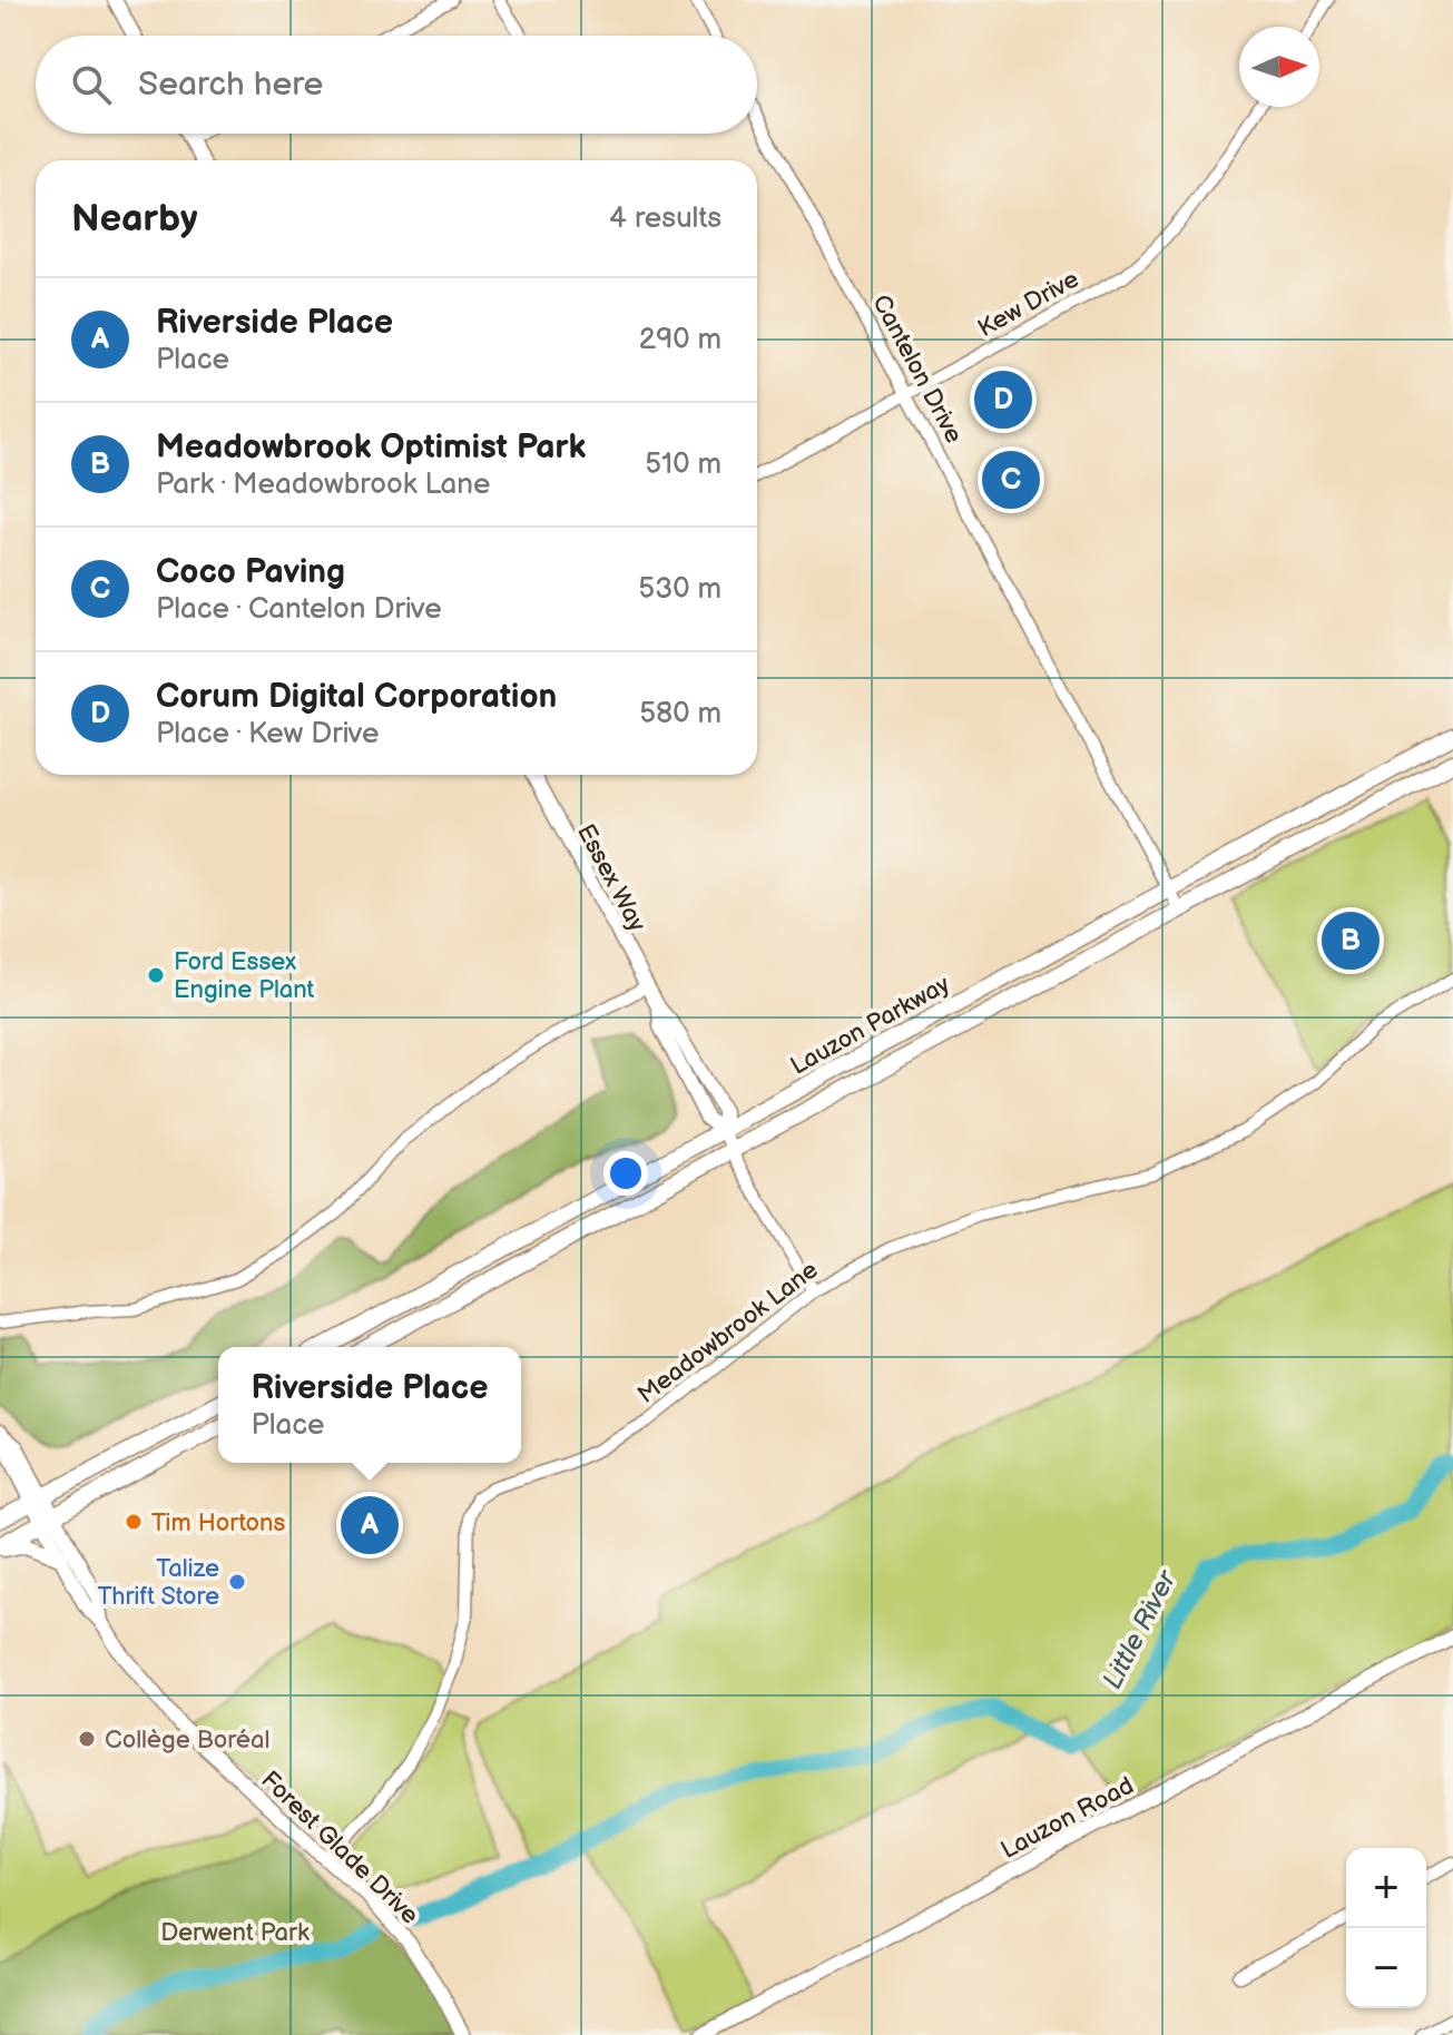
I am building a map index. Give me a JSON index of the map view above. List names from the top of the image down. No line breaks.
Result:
{"streets":{"main road":["Lauzon Parkway"],"street":["Kew Drive","Cantelon Drive","Essex Way","Meadowbrook Lane","Lauzon Road","Forest Glade Drive"]},"crossings":[["Kew Drive","Cantelon Drive"],["Cantelon Drive","Lauzon Parkway"],["Essex Way","Lauzon Parkway"],["Essex Way","Meadowbrook Lane"],["Meadowbrook Lane","Forest Glade Drive"]],"water":["Little River"],"parks":["Derwent Park"],"places":["Ford Essex Engine Plant","Tim Hortons","Talize Thrift Store","Collège Boréal"],"north":"right","page":{"search":"Search here","heading":["Nearby","4 results"],"list":[{"mark":"A","name":"Riverside Place","note":"Place","value":"290 m"},{"mark":"B","name":"Meadowbrook Optimist Park","note":"Park · Meadowbrook Lane","value":"510 m"},{"mark":"C","name":"Coco Paving","note":"Place · Cantelon Drive","value":"530 m"},{"mark":"D","name":"Corum Digital Corporation","note":"Place · Kew Drive","value":"580 m"}],"pins":["D","C","B","A"],"popup":["Riverside Place","Place"],"map_buttons":["+","−"]}}
